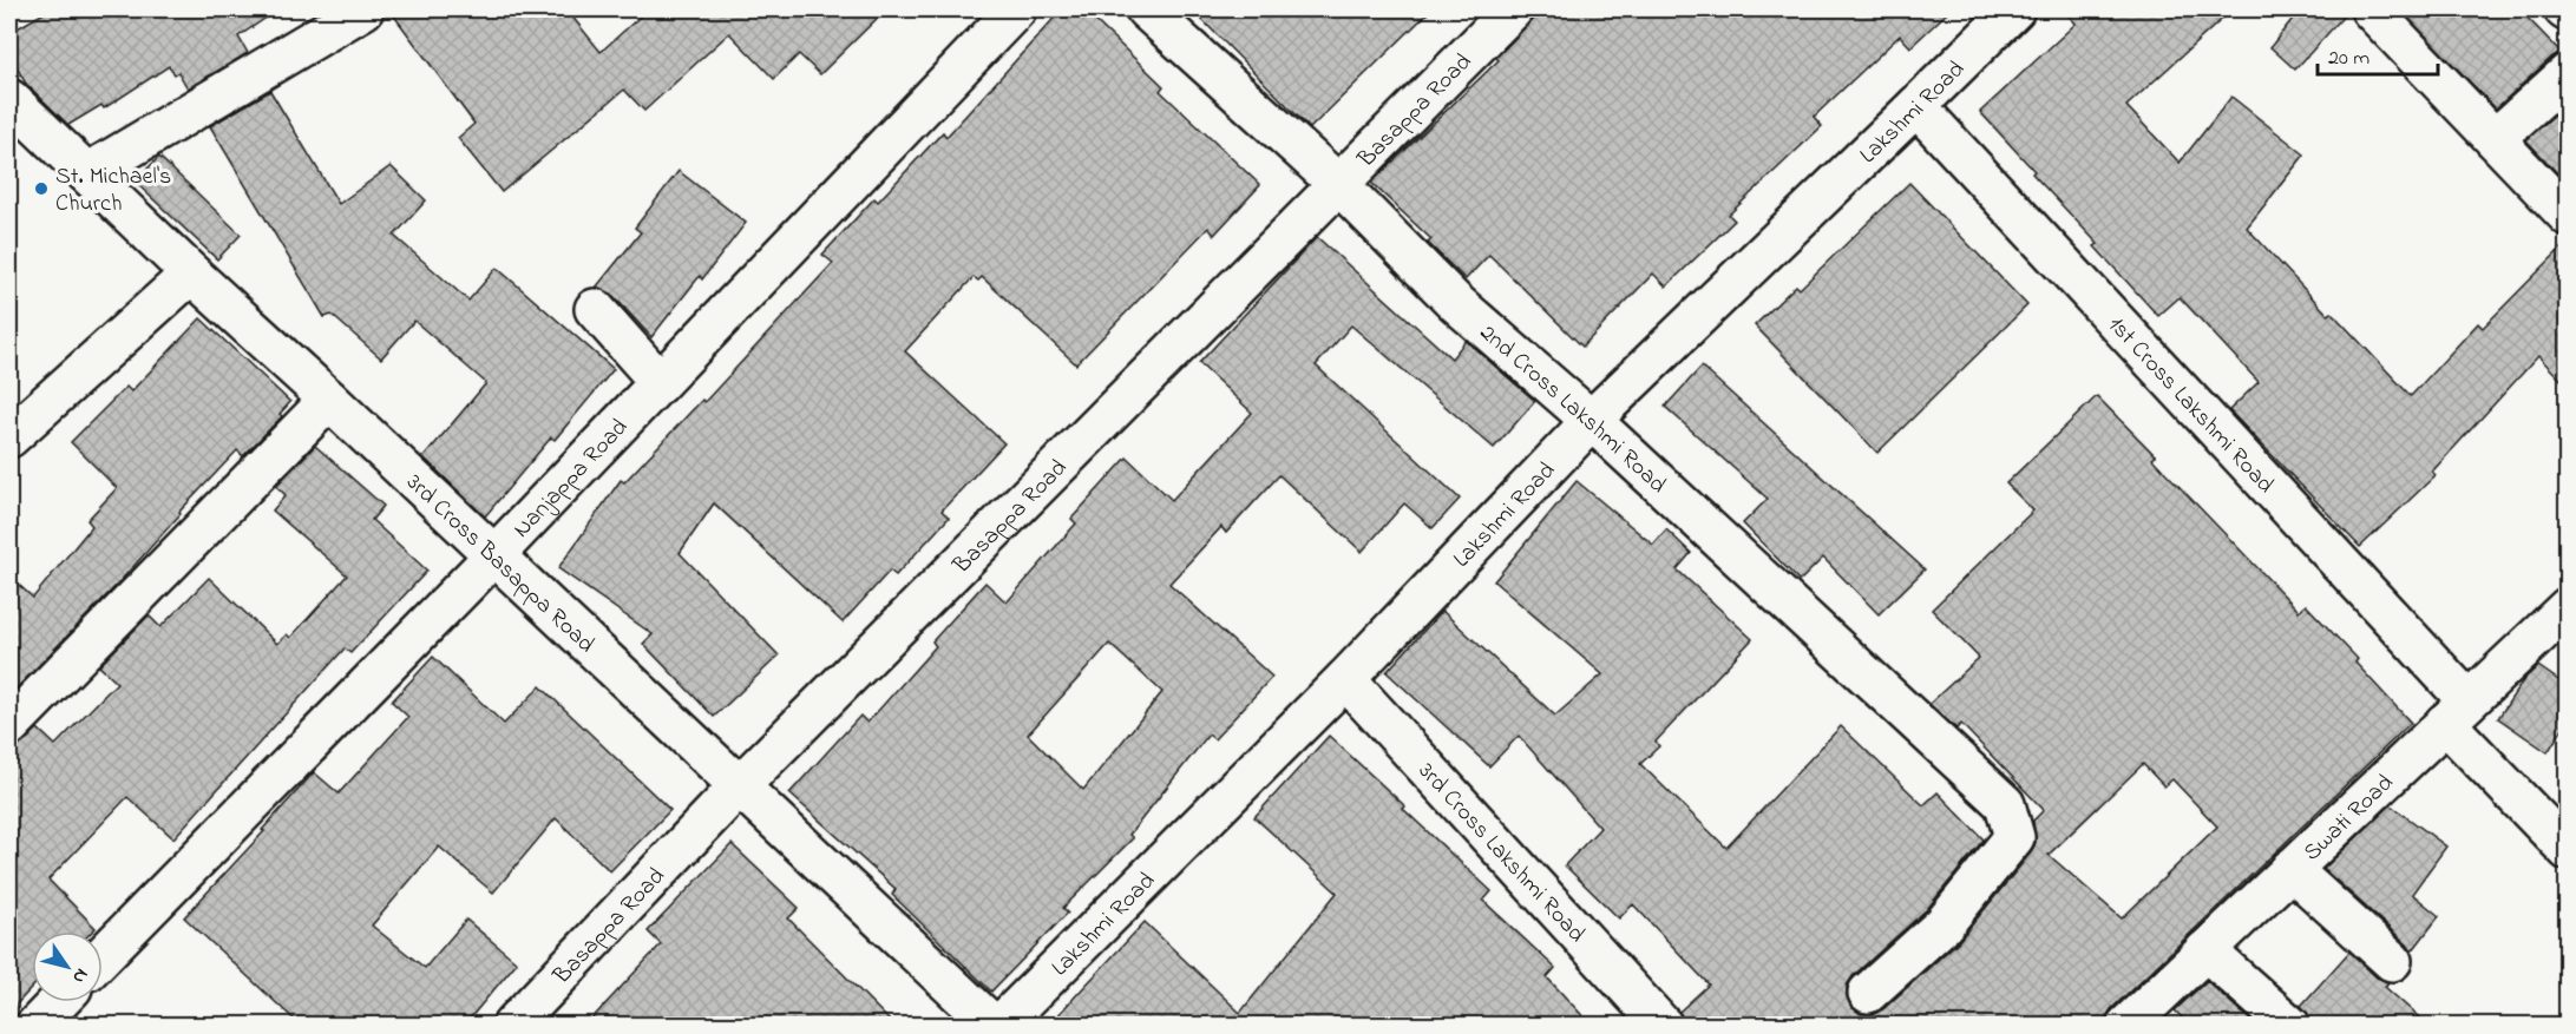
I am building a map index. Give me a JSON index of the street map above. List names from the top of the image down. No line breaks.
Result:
{"streets":{"street":["Basappa Road","Lakshmi Road","1st Cross Lakshmi Road","2nd Cross Lakshmi Road","Nanjappa Road","3rd Cross Basappa Road","Swati Road","3rd Cross Lakshmi Road"]},"crossings":[["Basappa Road","2nd Cross Lakshmi Road"],["Basappa Road","3rd Cross Basappa Road"],["Lakshmi Road","1st Cross Lakshmi Road"],["Lakshmi Road","2nd Cross Lakshmi Road"],["Lakshmi Road","3rd Cross Basappa Road"],["Lakshmi Road","3rd Cross Lakshmi Road"],["1st Cross Lakshmi Road","Swati Road"],["Nanjappa Road","3rd Cross Basappa Road"]],"places":["St. Michael's Church"],"scale_bar":"20 m","north":"bottom right"}
